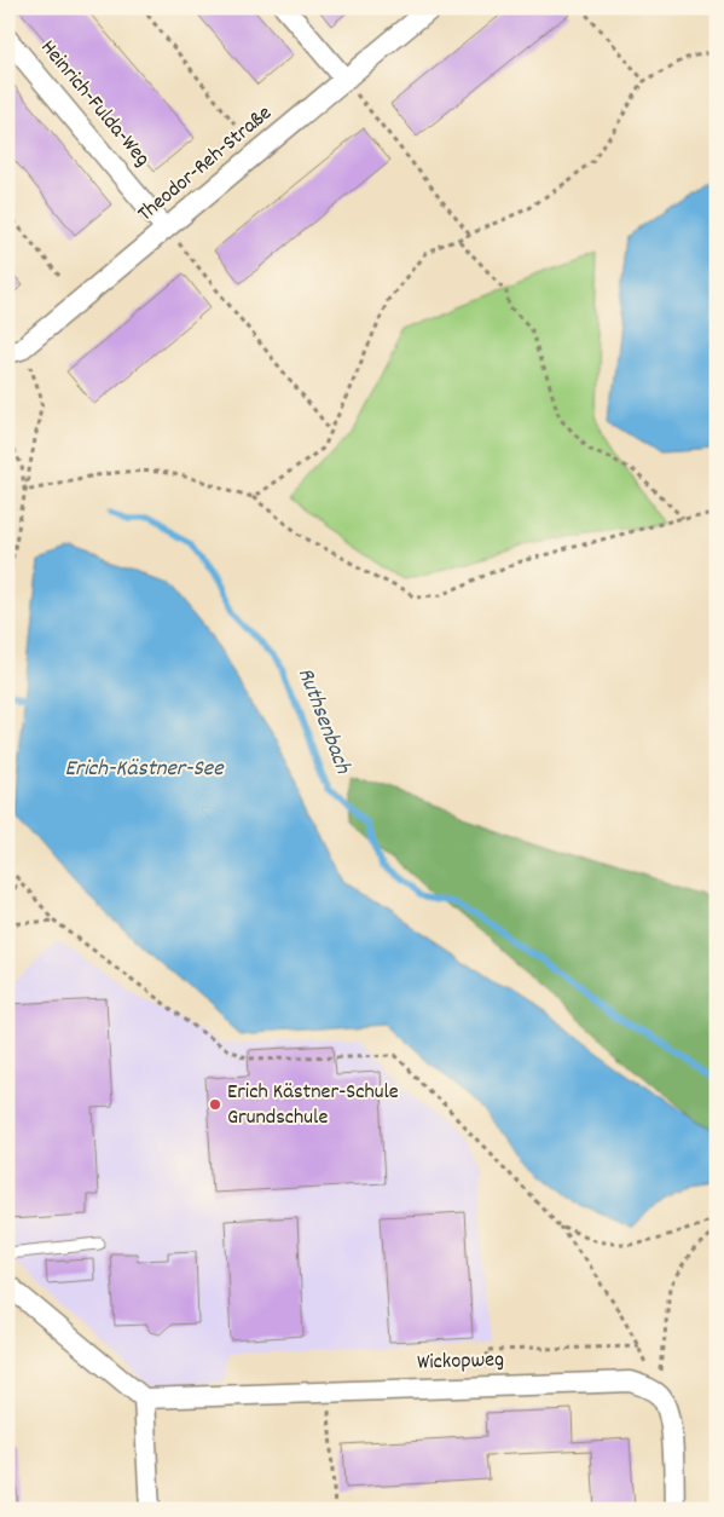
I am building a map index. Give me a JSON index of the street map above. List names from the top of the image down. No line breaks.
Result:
{"streets":{"street":["Heinrich-Fulda-Weg","Theodor-Reh-Straße","Wickopweg"]},"crossings":[["Heinrich-Fulda-Weg","Theodor-Reh-Straße"]],"water":["Ruthsenbach","Erich-Kästner-See"],"places":["Erich Kästner-Schule Grundschule"]}
